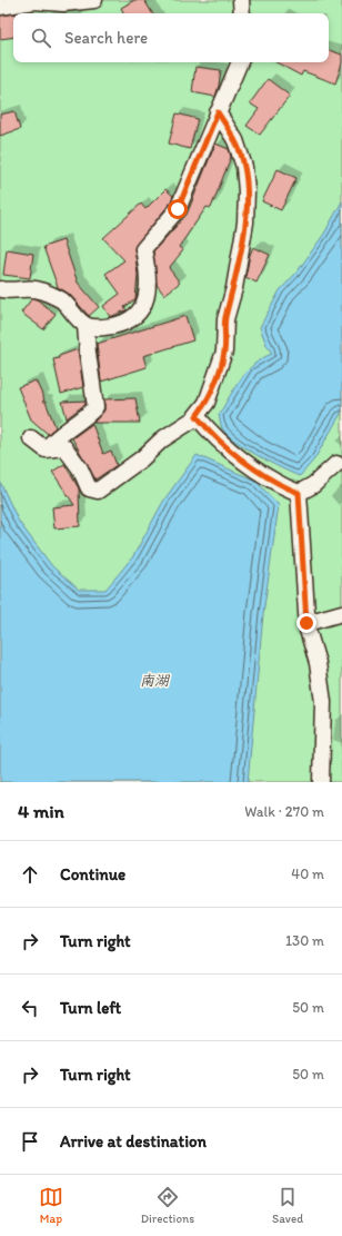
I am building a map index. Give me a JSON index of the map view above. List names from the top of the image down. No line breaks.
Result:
{"water":["南湖"],"page":{"search":"Search here","heading":["4 min","Walk · 270 m"],"list":[["Continue","40 m"],["Turn right","130 m"],["Turn left","50 m"],["Turn right","50 m"],"Arrive at destination"],"nav":["Map","Directions","Saved"]}}
